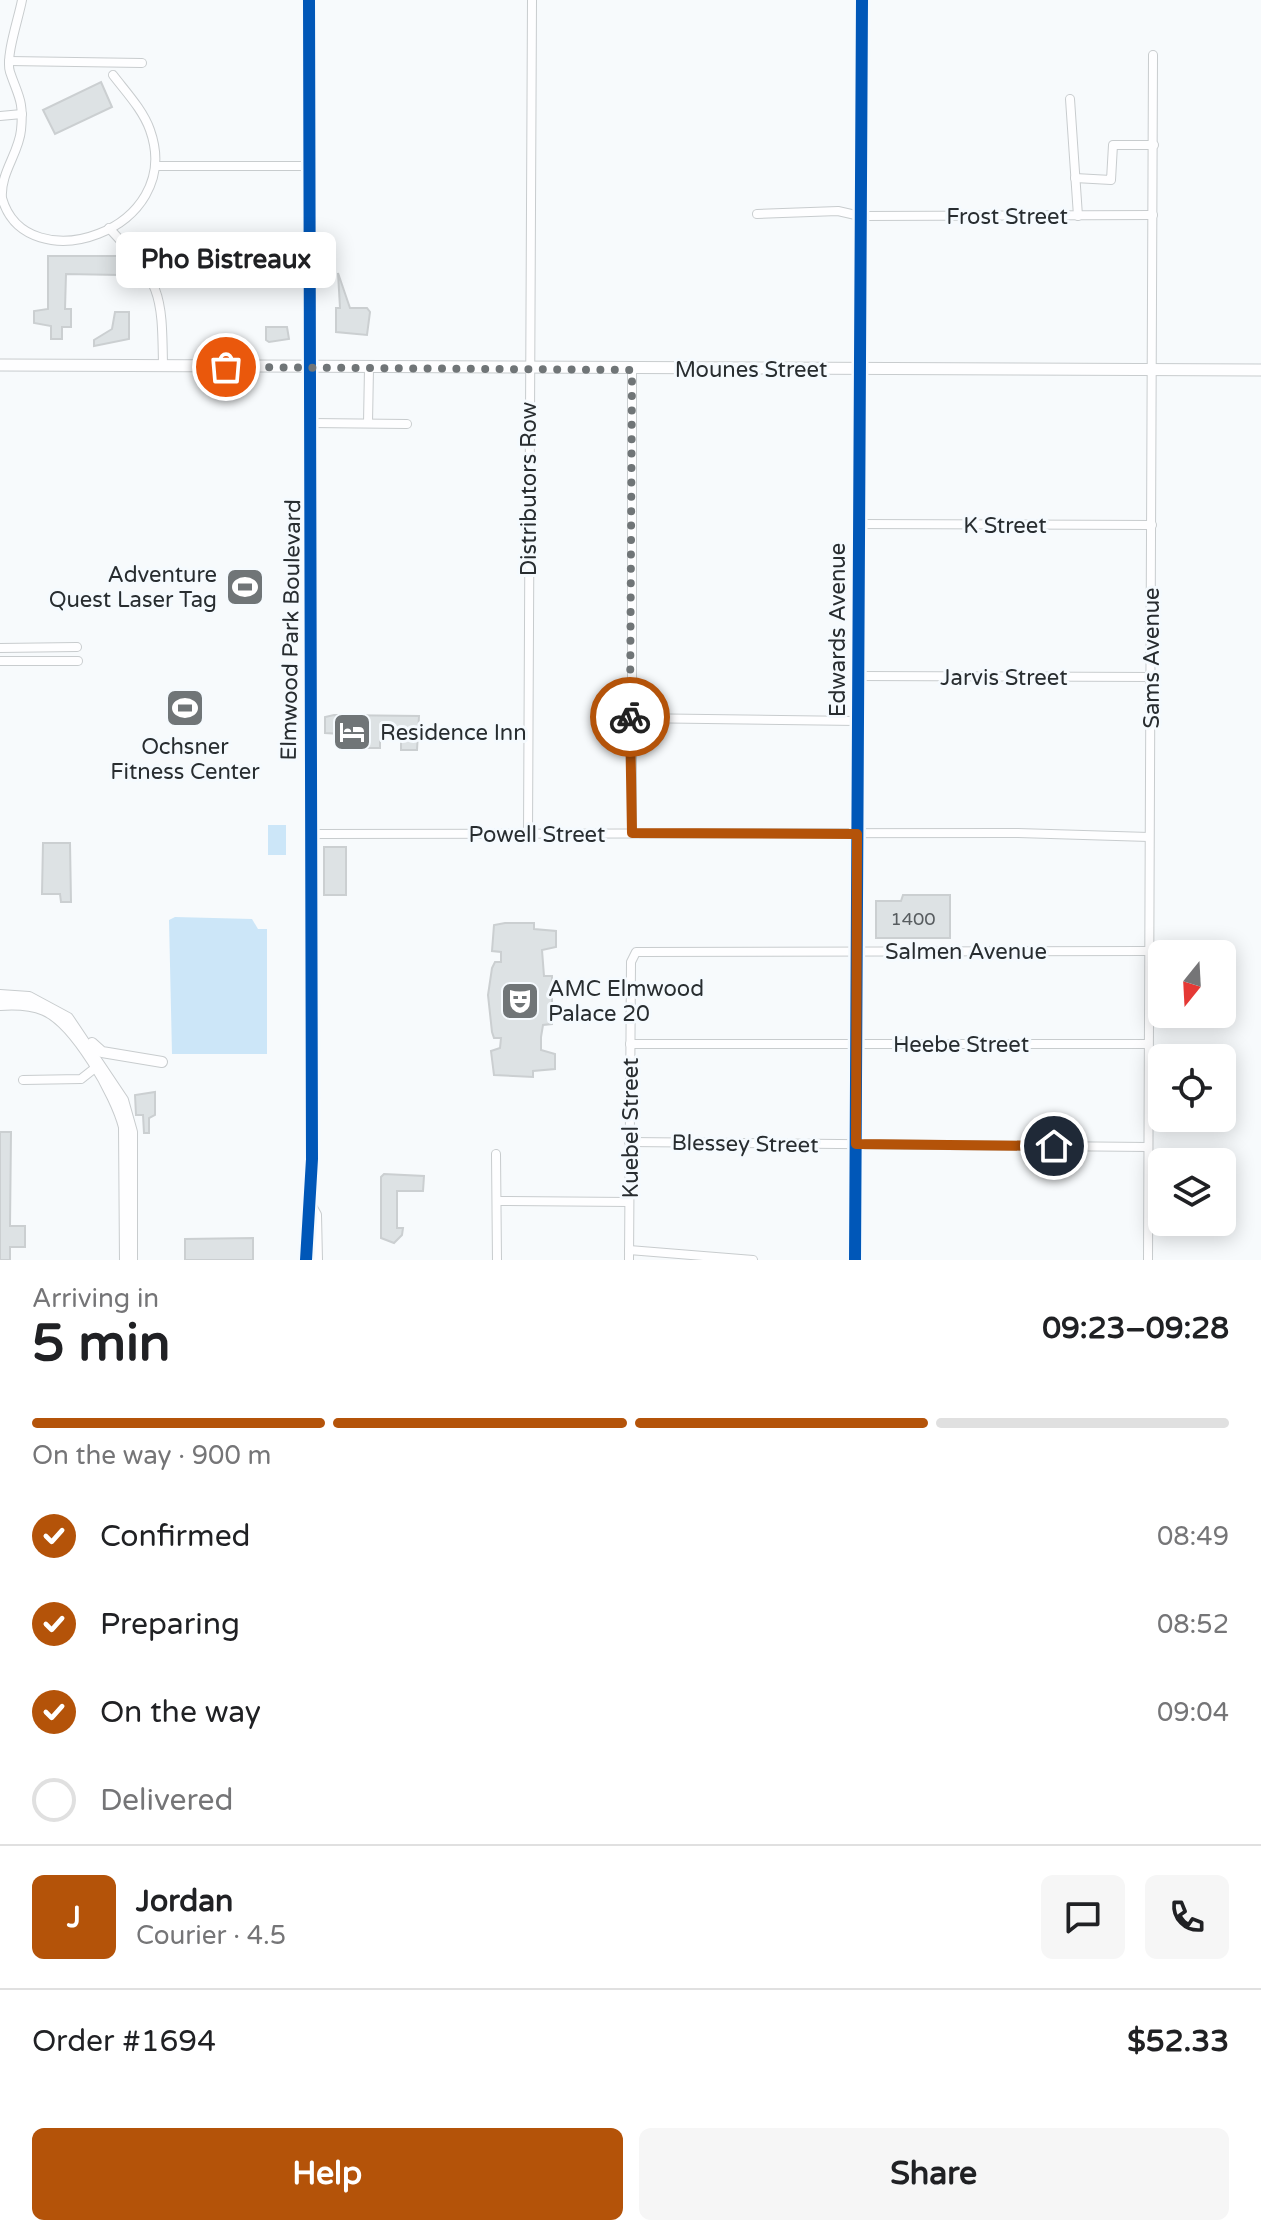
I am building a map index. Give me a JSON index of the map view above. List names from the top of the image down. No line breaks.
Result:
{"streets":{"main road":["Mounes Street"],"street":["Frost Street","Distributors Row","K Street","Elmwood Park Boulevard","Edwards Avenue","Sams Avenue","Jarvis Street","Powell Street","Salmen Avenue","Heebe Street","Kuebel Street","Blessey Street"]},"crossings":[["Frost Street","Edwards Avenue"],["Frost Street","Sams Avenue"],["Mounes Street","Distributors Row"],["Mounes Street","Elmwood Park Boulevard"],["Mounes Street","Edwards Avenue"],["Mounes Street","Sams Avenue"],["Distributors Row","Powell Street"],["K Street","Edwards Avenue"],["K Street","Sams Avenue"],["Elmwood Park Boulevard","Powell Street"],["Edwards Avenue","Jarvis Street"],["Edwards Avenue","Powell Street"],["Edwards Avenue","Salmen Avenue"],["Edwards Avenue","Heebe Street"],["Edwards Avenue","Blessey Street"],["Sams Avenue","Jarvis Street"],["Sams Avenue","Powell Street"],["Sams Avenue","Salmen Avenue"],["Sams Avenue","Heebe Street"],["Sams Avenue","Blessey Street"],["Salmen Avenue","Kuebel Street"],["Heebe Street","Kuebel Street"],["Kuebel Street","Blessey Street"]],"places":{"other":["Pho Bistreaux"],"sports":["Adventure Quest Laser Tag","Ochsner Fitness Center"],"hotel":["Residence Inn"],"theatre":["AMC Elmwood Palace 20"]},"house_numbers":["1400"],"north":"bottom","page":{"bubble":"Pho Bistreaux","heading":["5 min","Arriving in","09:23–09:28"],"panel":["Jordan","Courier · 4.5","Order #1694","$52.33"],"bar":"On the way · 900 m","list":[["Confirmed","08:49"],["Preparing","08:52"],["On the way","09:04"],"Delivered"],"round":"J","buttons":["Help","Share"]}}
